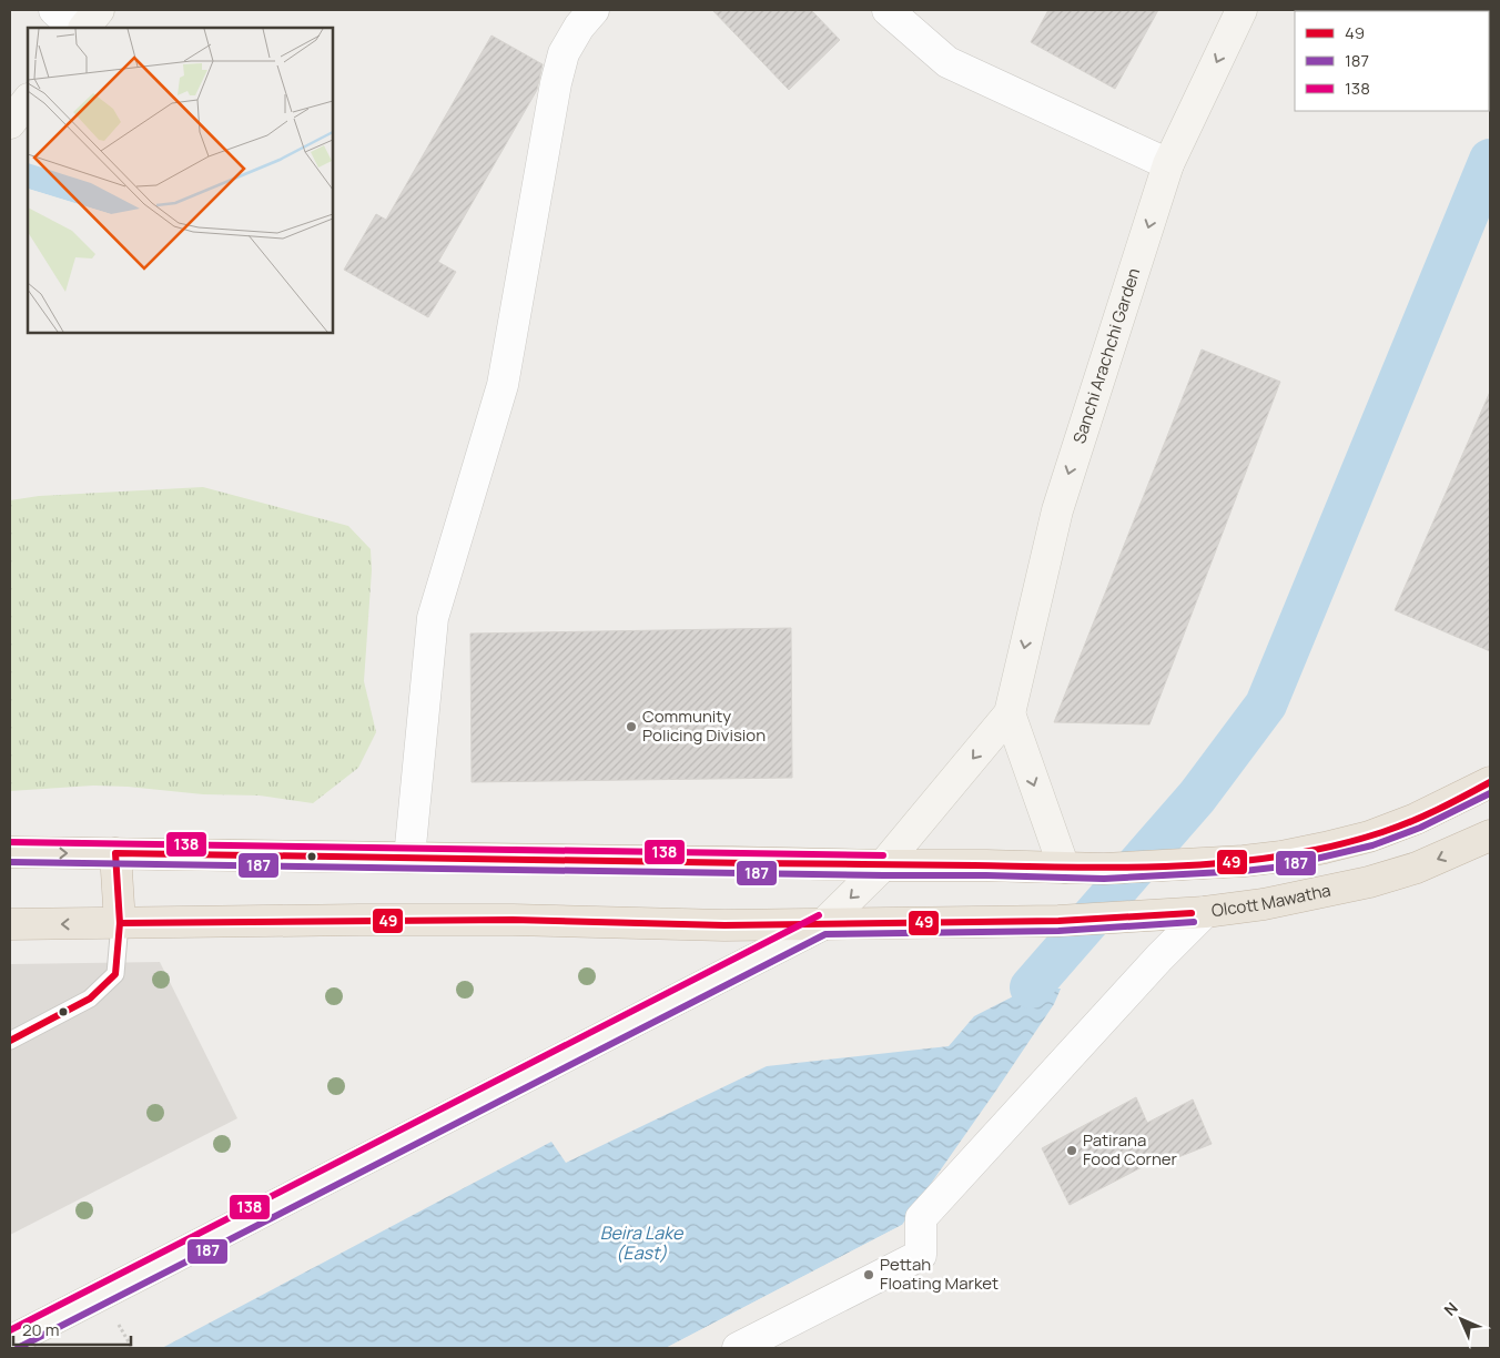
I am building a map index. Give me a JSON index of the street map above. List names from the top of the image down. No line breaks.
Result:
{"streets":{"highway":["Olcott Mawatha"],"street":["Sanchi Arachchi Garden"]},"crossings":[["Sanchi Arachchi Garden","Olcott Mawatha"]],"one_way":["Sanchi Arachchi Garden"],"water":["Beira Lake (East)"],"places":["Community Policing Division","Patirana Food Corner","Pettah Floating Market"],"lines":["transit line 49","transit line 187","transit line 138"],"legend":["49","187","138"],"scale_bar":"20 m","north":"top left"}
